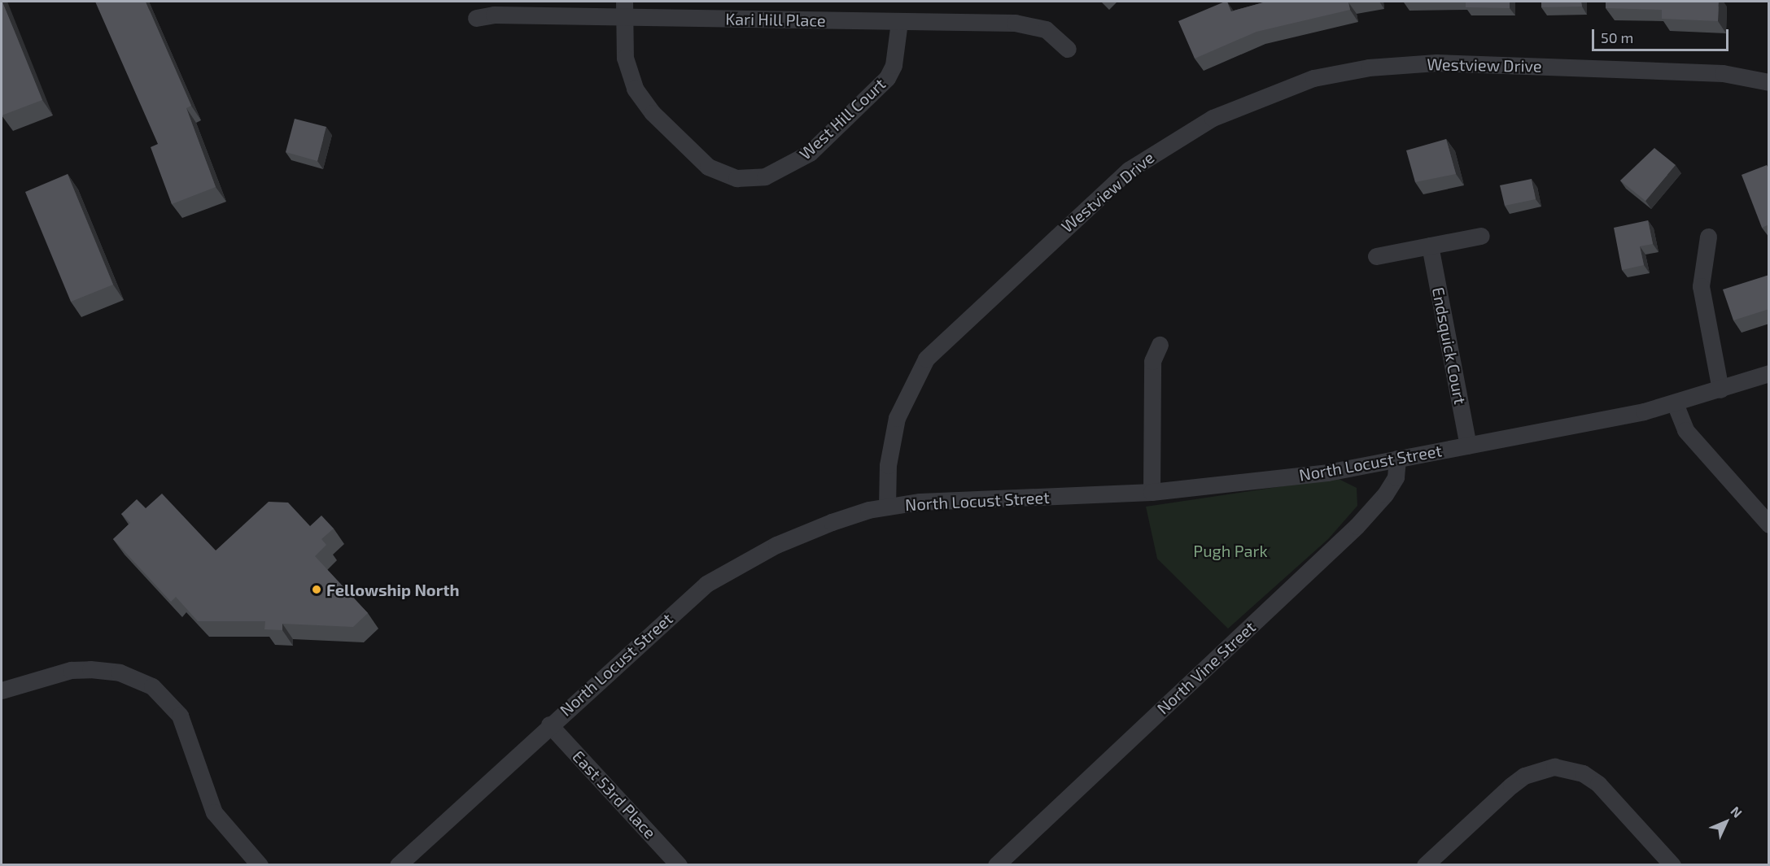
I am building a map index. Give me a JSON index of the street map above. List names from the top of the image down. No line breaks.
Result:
{"streets":{"street":["Kari Hill Place","Westview Drive","West Hill Court","Endsquick Court","North Locust Street","North Vine Street","East 53rd Place"]},"crossings":[["Kari Hill Place","West Hill Court"],["Westview Drive","North Locust Street"],["Endsquick Court","North Locust Street"],["North Locust Street","North Vine Street"],["North Locust Street","East 53rd Place"]],"parks":["Pugh Park"],"places":["Fellowship North"],"scale_bar":"50 m","north":"top right"}
